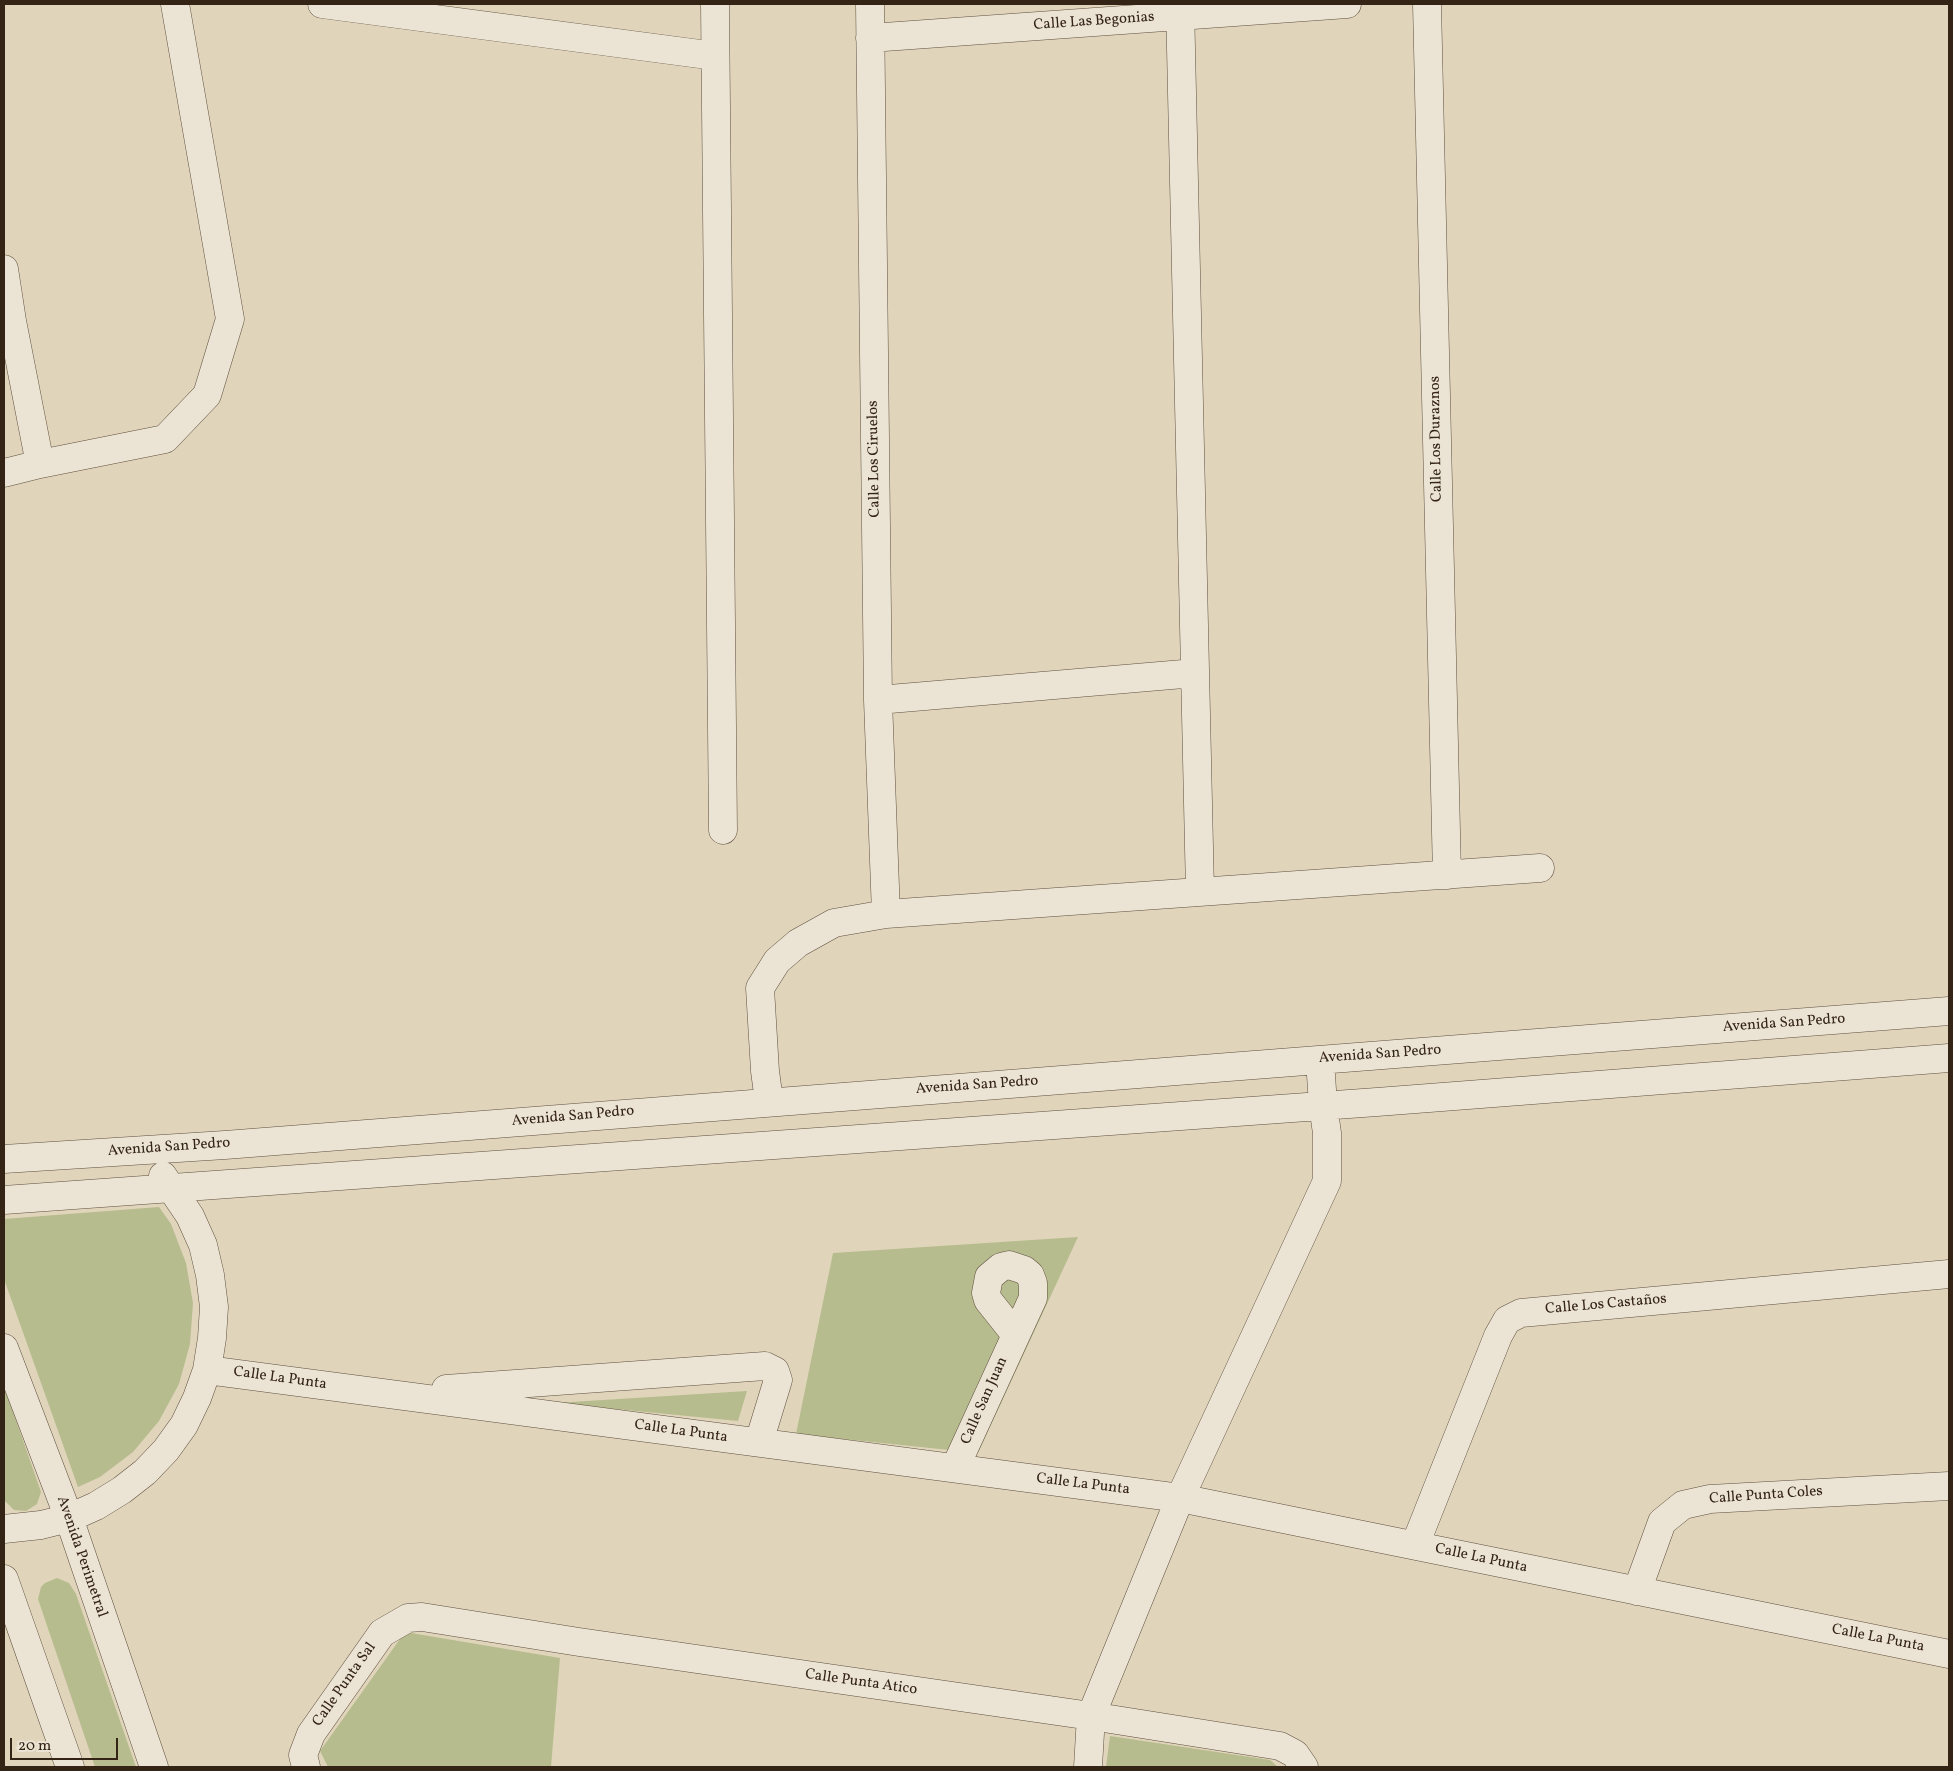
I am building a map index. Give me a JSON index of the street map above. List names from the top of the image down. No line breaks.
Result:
{"streets":{"street":["Calle Las Begonias","Calle Los Duraznos","Calle Los Ciruelos","Avenida San Pedro","Calle Los Castaños","Calle La Punta","Calle San Juan","Calle Punta Coles","Avenida Perimetral","Calle Punta Atico","Calle Punta Sal"]},"crossings":[["Calle Las Begonias","Calle Los Ciruelos"],["Calle Los Castaños","Calle La Punta"],["Calle La Punta","Calle San Juan"],["Calle La Punta","Calle Punta Coles"],["Calle Punta Atico","Calle Punta Sal"]],"scale_bar":"20 m"}
